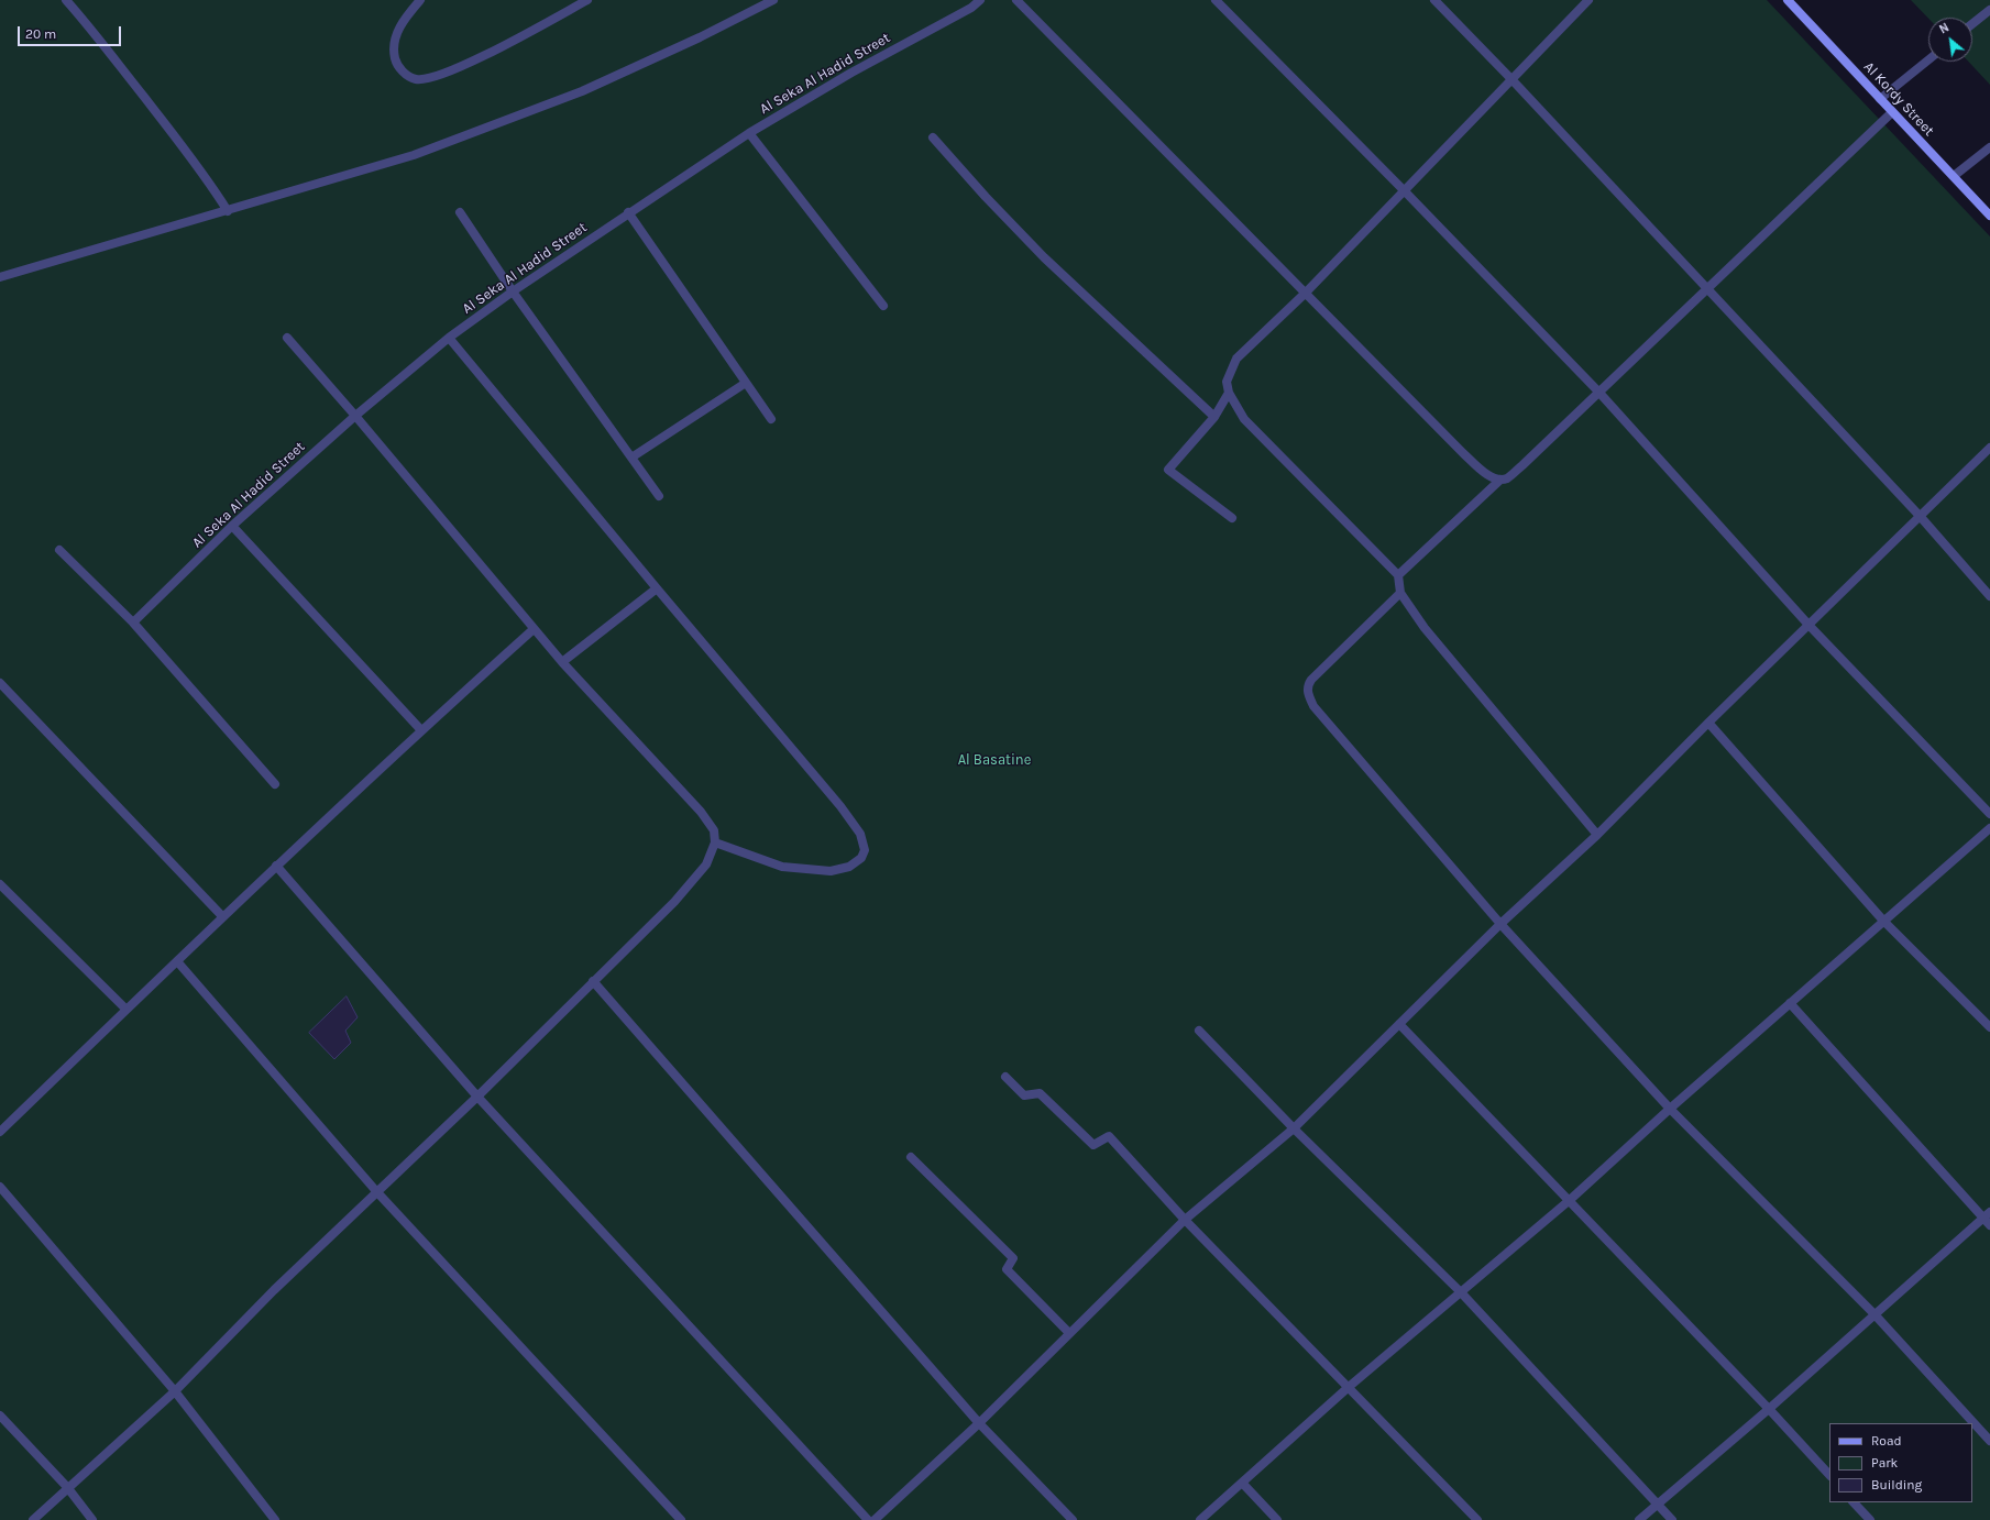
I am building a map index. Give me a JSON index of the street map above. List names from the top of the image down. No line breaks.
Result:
{"streets":{"street":["Al Kordy Street"],"lane":["Al Seka Al Hadid Street"]},"parks":["Al Basatine"],"legend":["Road","Park","Building"],"scale_bar":"20 m","north":"top left"}
